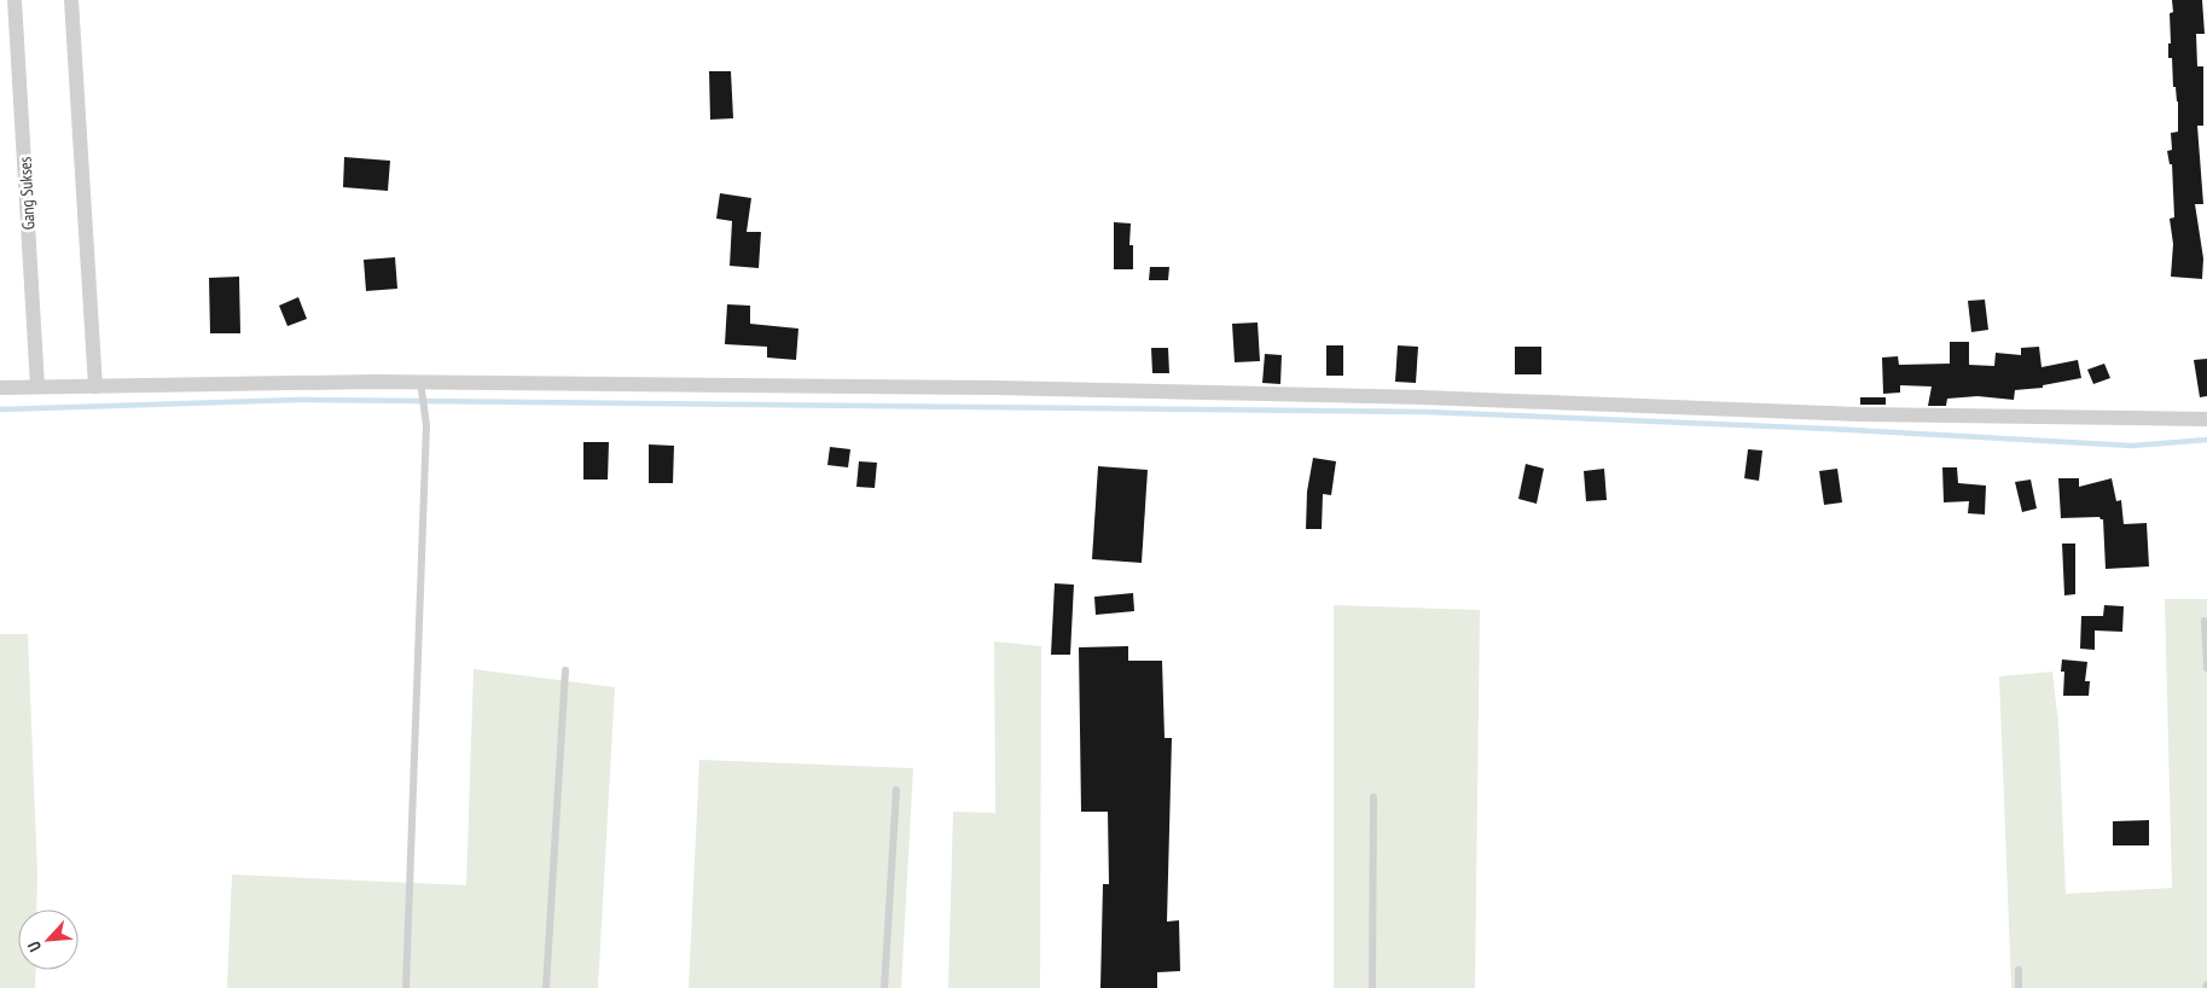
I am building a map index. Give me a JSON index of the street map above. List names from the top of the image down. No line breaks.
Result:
{"streets":{"street":["Gang Sukses"]},"north":"bottom left"}
